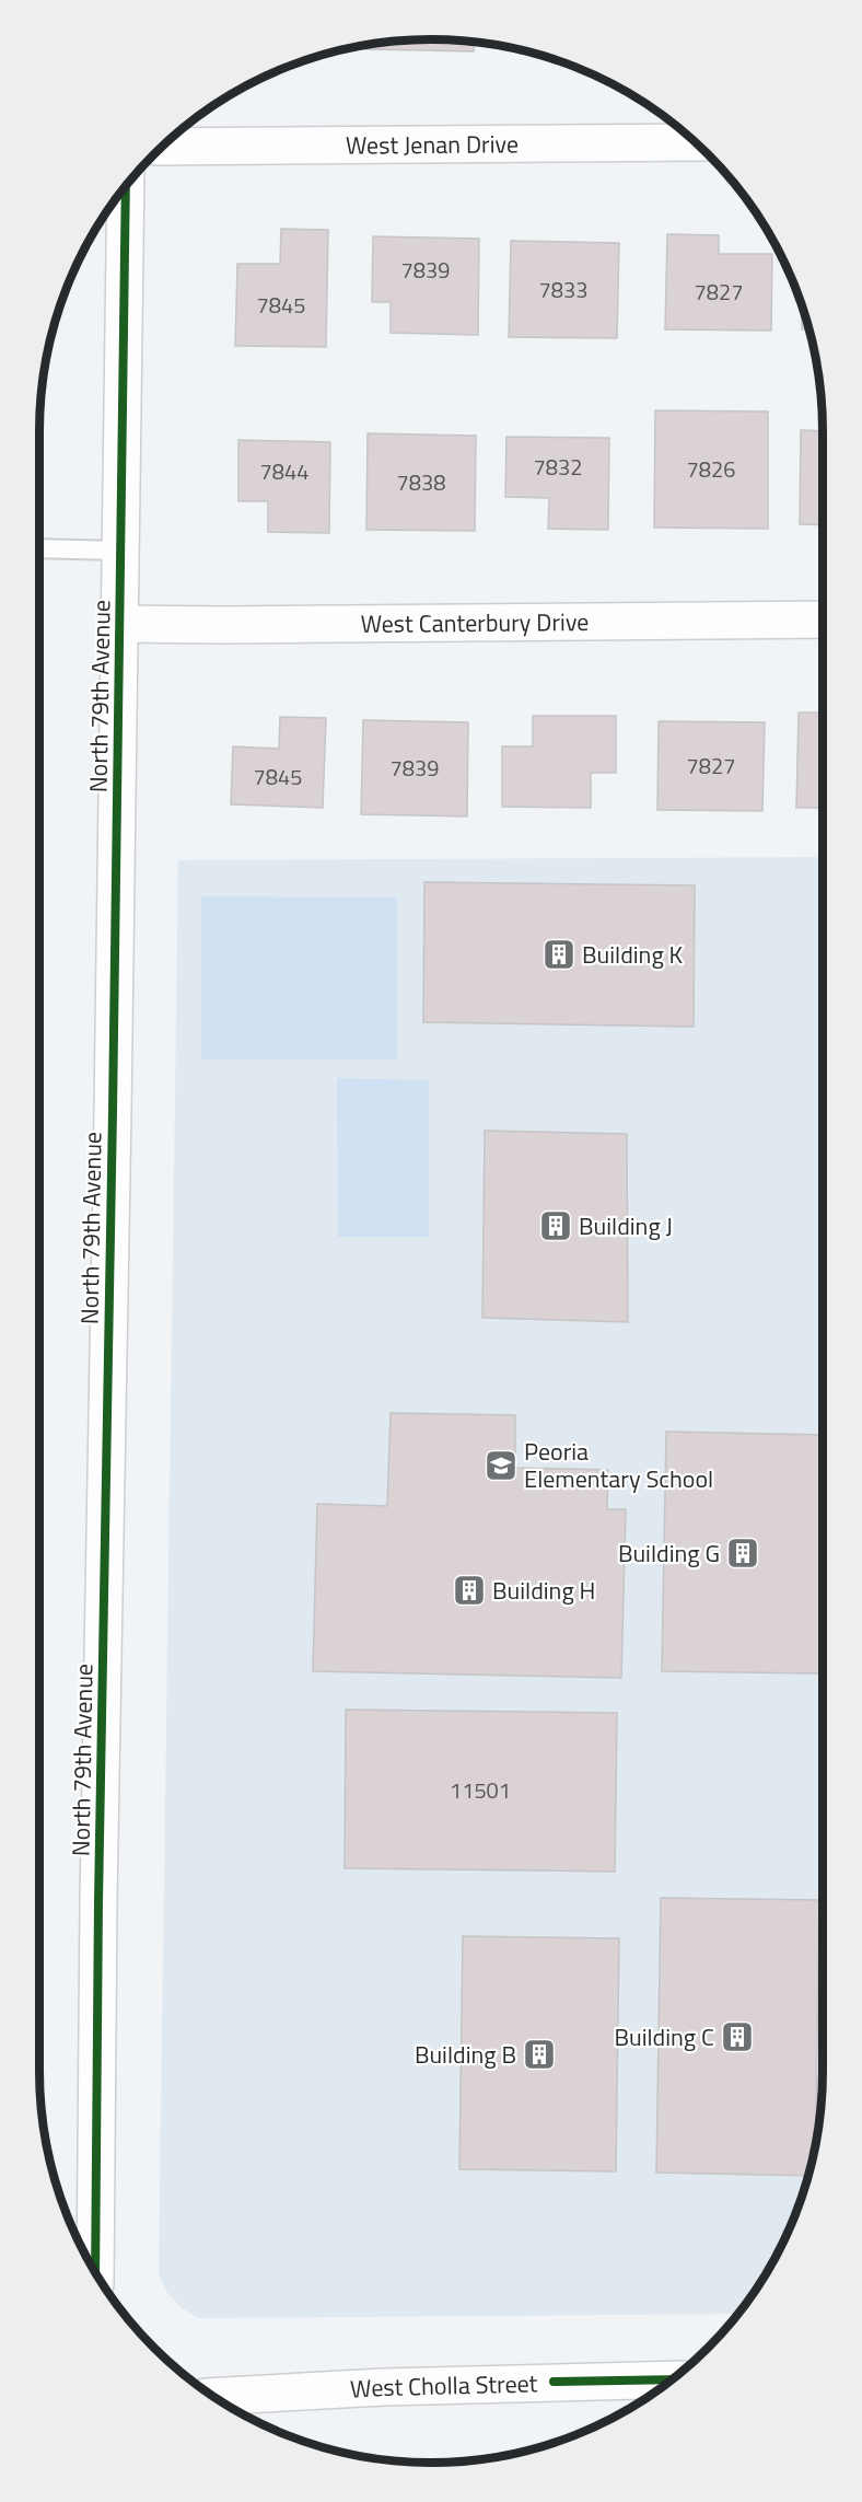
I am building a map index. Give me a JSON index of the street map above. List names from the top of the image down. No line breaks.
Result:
{"streets":{"street":["West Jenan Drive","West Canterbury Drive","North 79th Avenue","West Cholla Street"]},"crossings":[["West Canterbury Drive","North 79th Avenue"]],"places":{"building":["Building K","Building J","Building G","Building H","Building C","Building B"],"school or university":["Peoria Elementary School"]},"house_numbers":["7839","7833","7827","7845","7832","7826","7844","7838","7827","7839","7845","11501"]}
